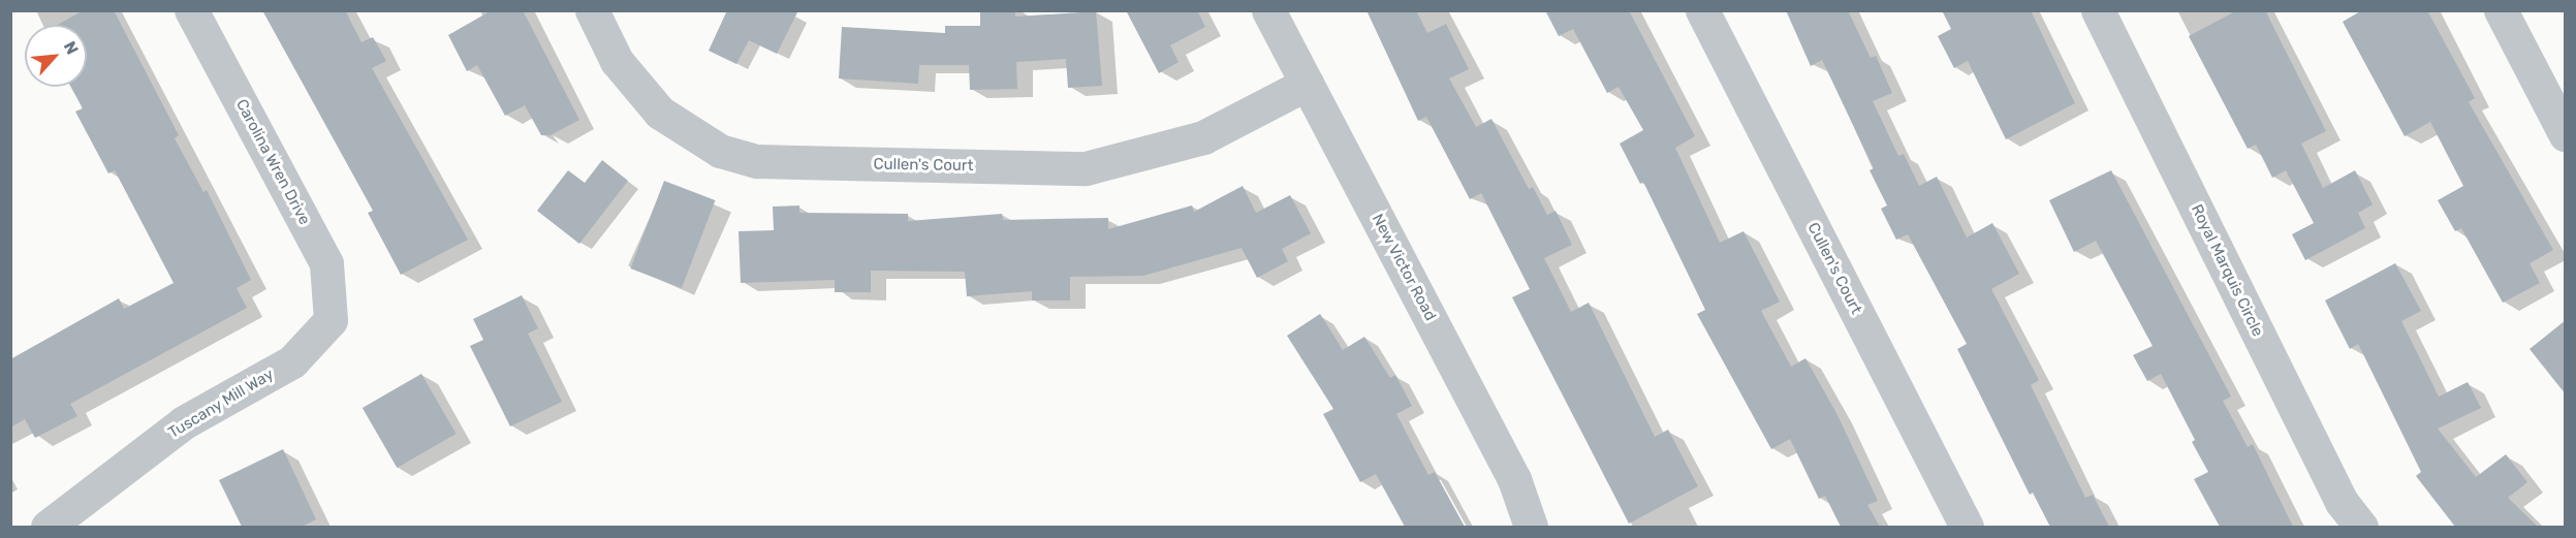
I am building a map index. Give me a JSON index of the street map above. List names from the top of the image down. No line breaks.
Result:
{"streets":{"street":["Carolina Wren Drive","Cullen's Court","New Victor Road","Royal Marquis Circle","Tuscany Mill Way"]},"crossings":[["Carolina Wren Drive","Tuscany Mill Way"],["Cullen's Court","New Victor Road"]],"north":"top right"}
